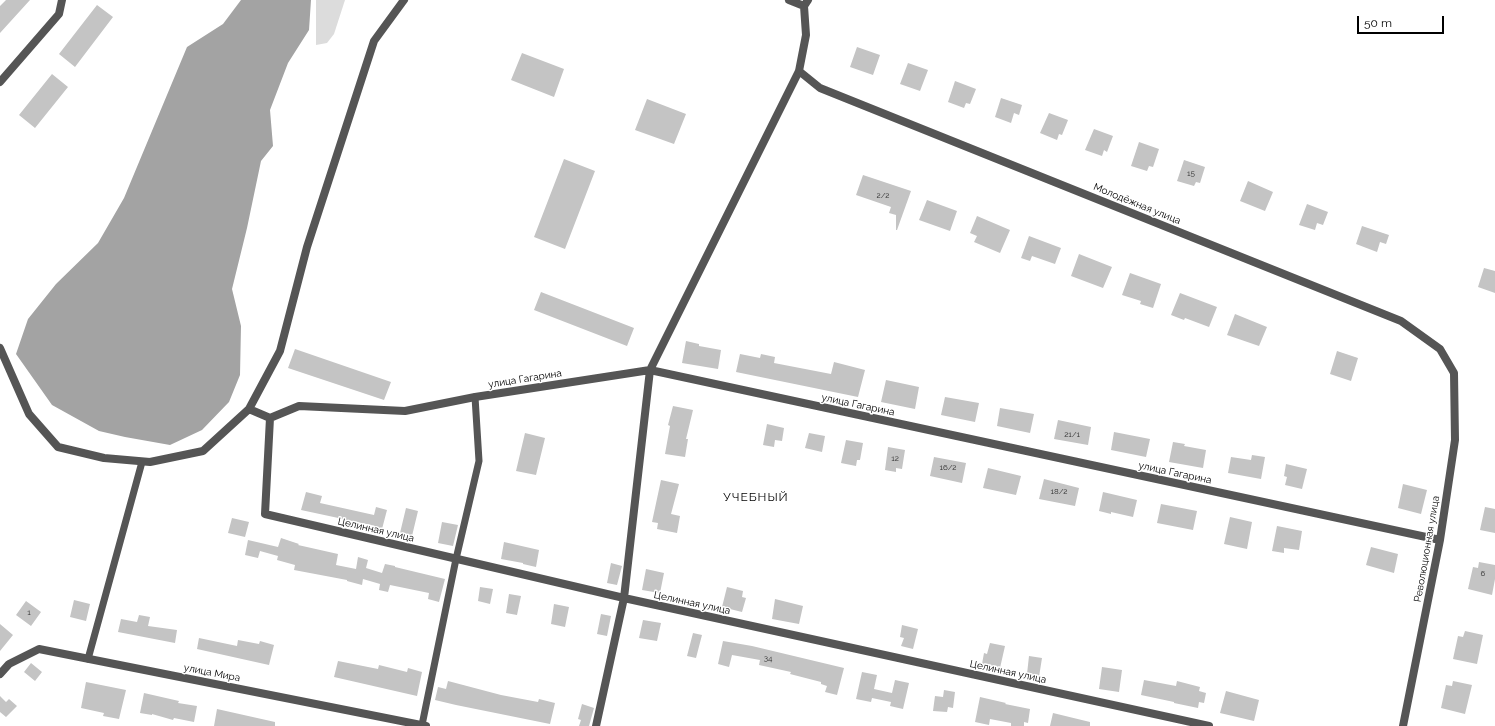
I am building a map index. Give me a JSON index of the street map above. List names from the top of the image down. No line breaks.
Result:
{"streets":{"street":["Молодёжная улица","улица Гагарина","Целинная улица","Революционная улица","улица Мира"]},"crossings":[["Молодёжная улица","Революционная улица"],["улица Гагарина","Целинная улица"],["улица Гагарина","Революционная улица"]],"districts":["УЧЕБНЫЙ"],"house_numbers":["15","2/2","21/1","12","16/2","18/2","6","1","34"],"scale_bar":"50 m"}
